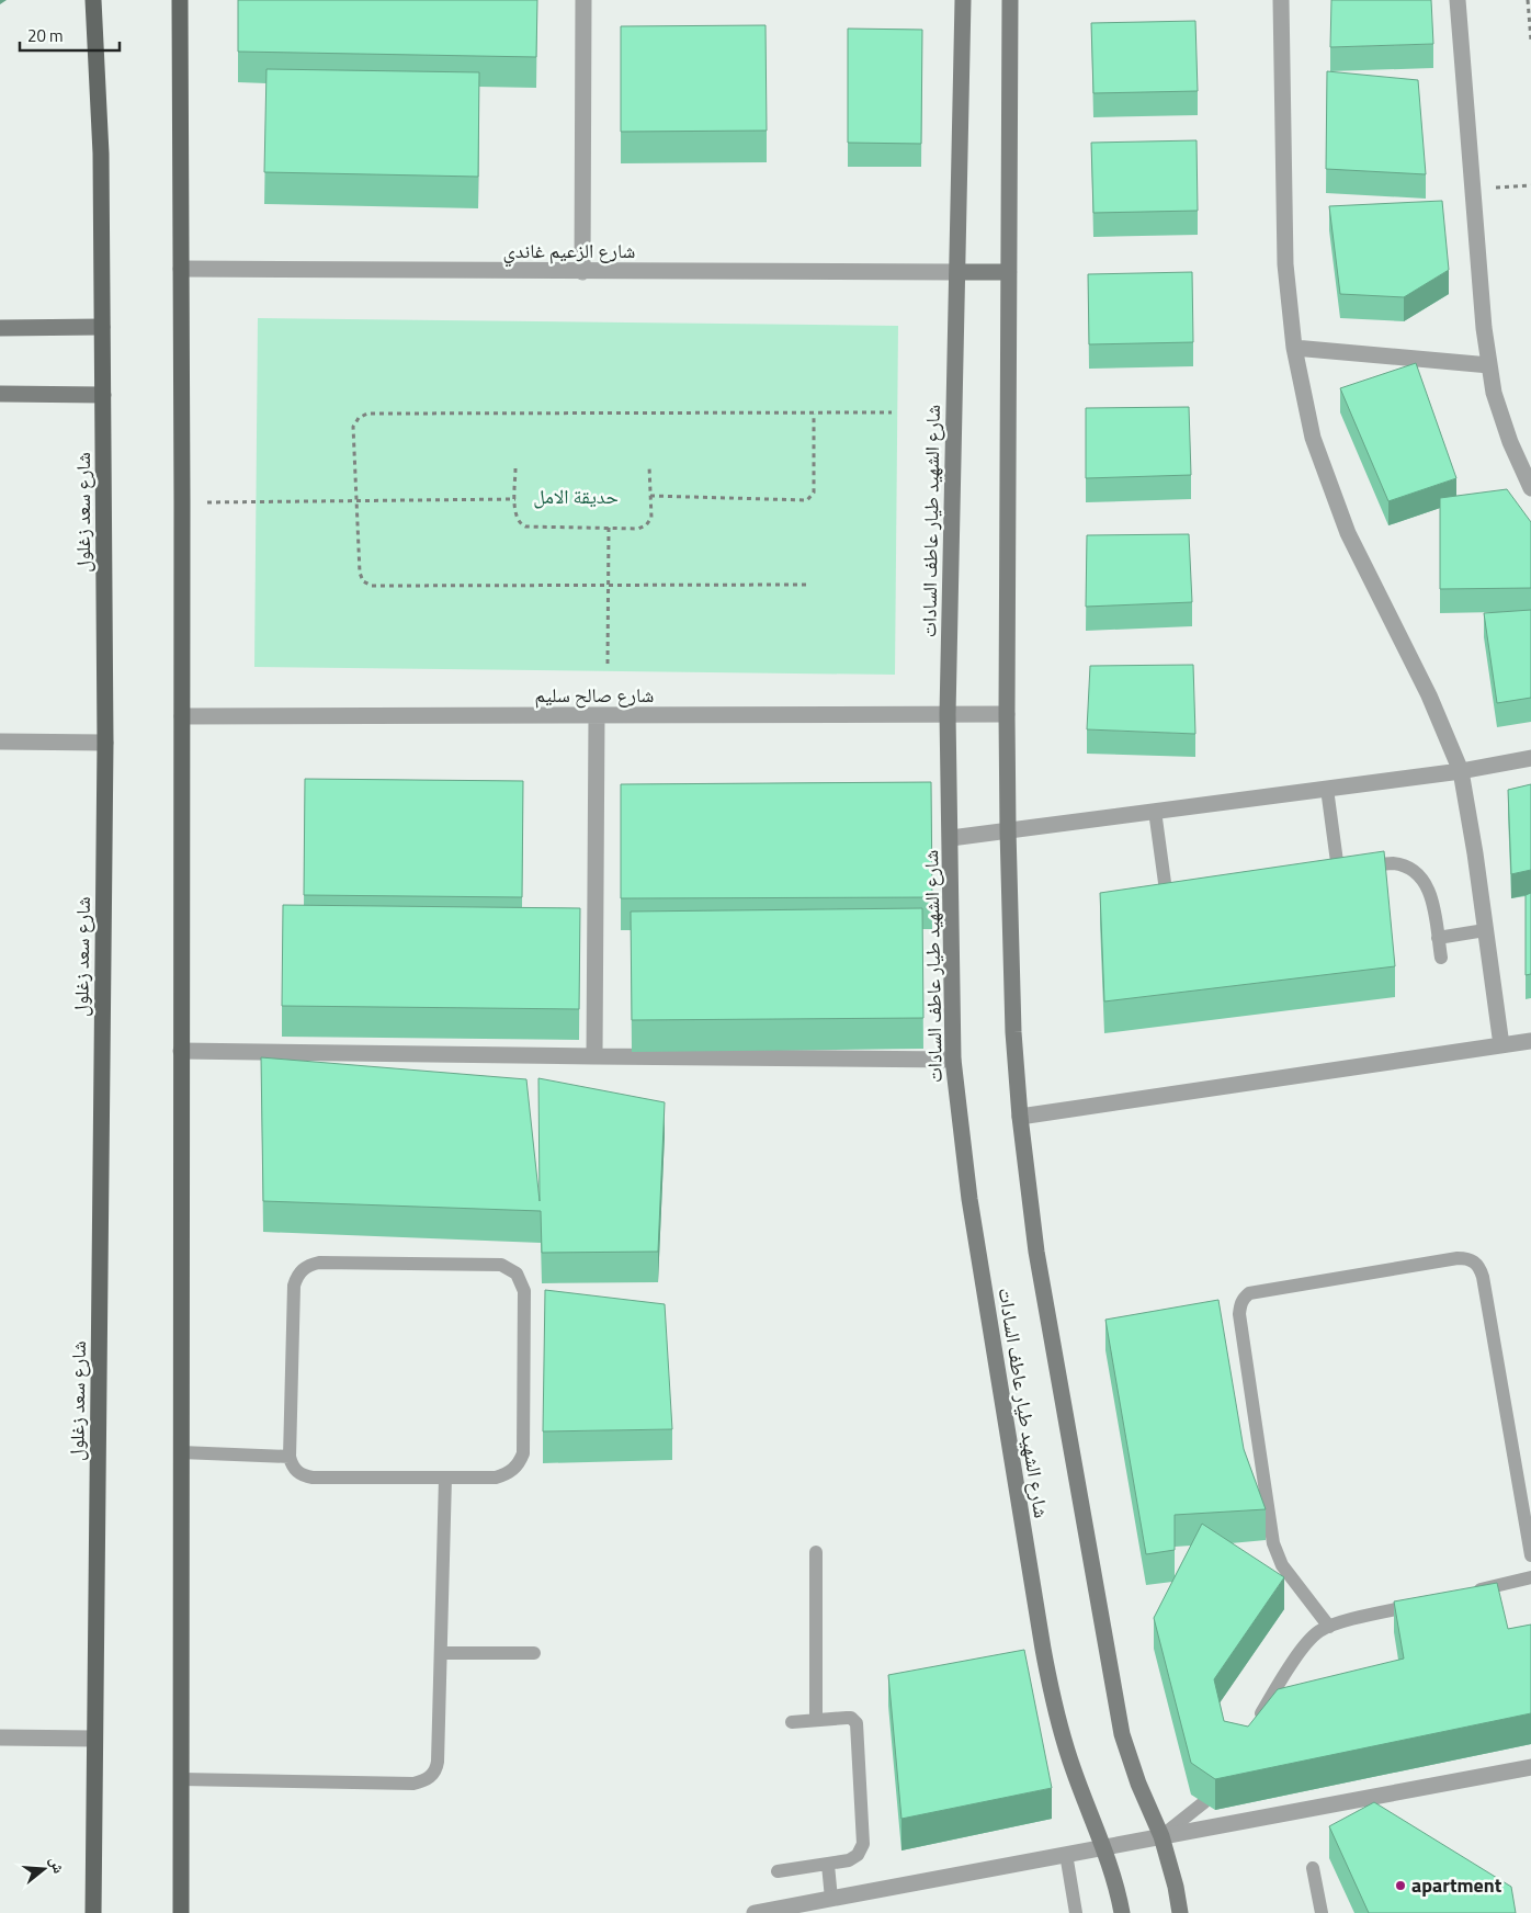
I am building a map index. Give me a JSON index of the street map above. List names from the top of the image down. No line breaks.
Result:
{"streets":{"main road":["شارع سعد زغلول"],"street":["شارع الزعيم غاندي","شارع الشهيد طيار عاطف السادات","شارع صالح سليم"]},"crossings":[["شارع الزعيم غاندي","شارع الشهيد طيار عاطف السادات"],["شارع الشهيد طيار عاطف السادات","شارع صالح سليم"]],"parks":["حديقة الامل"],"places":["apartment"],"scale_bar":"20 m","north":"right"}
